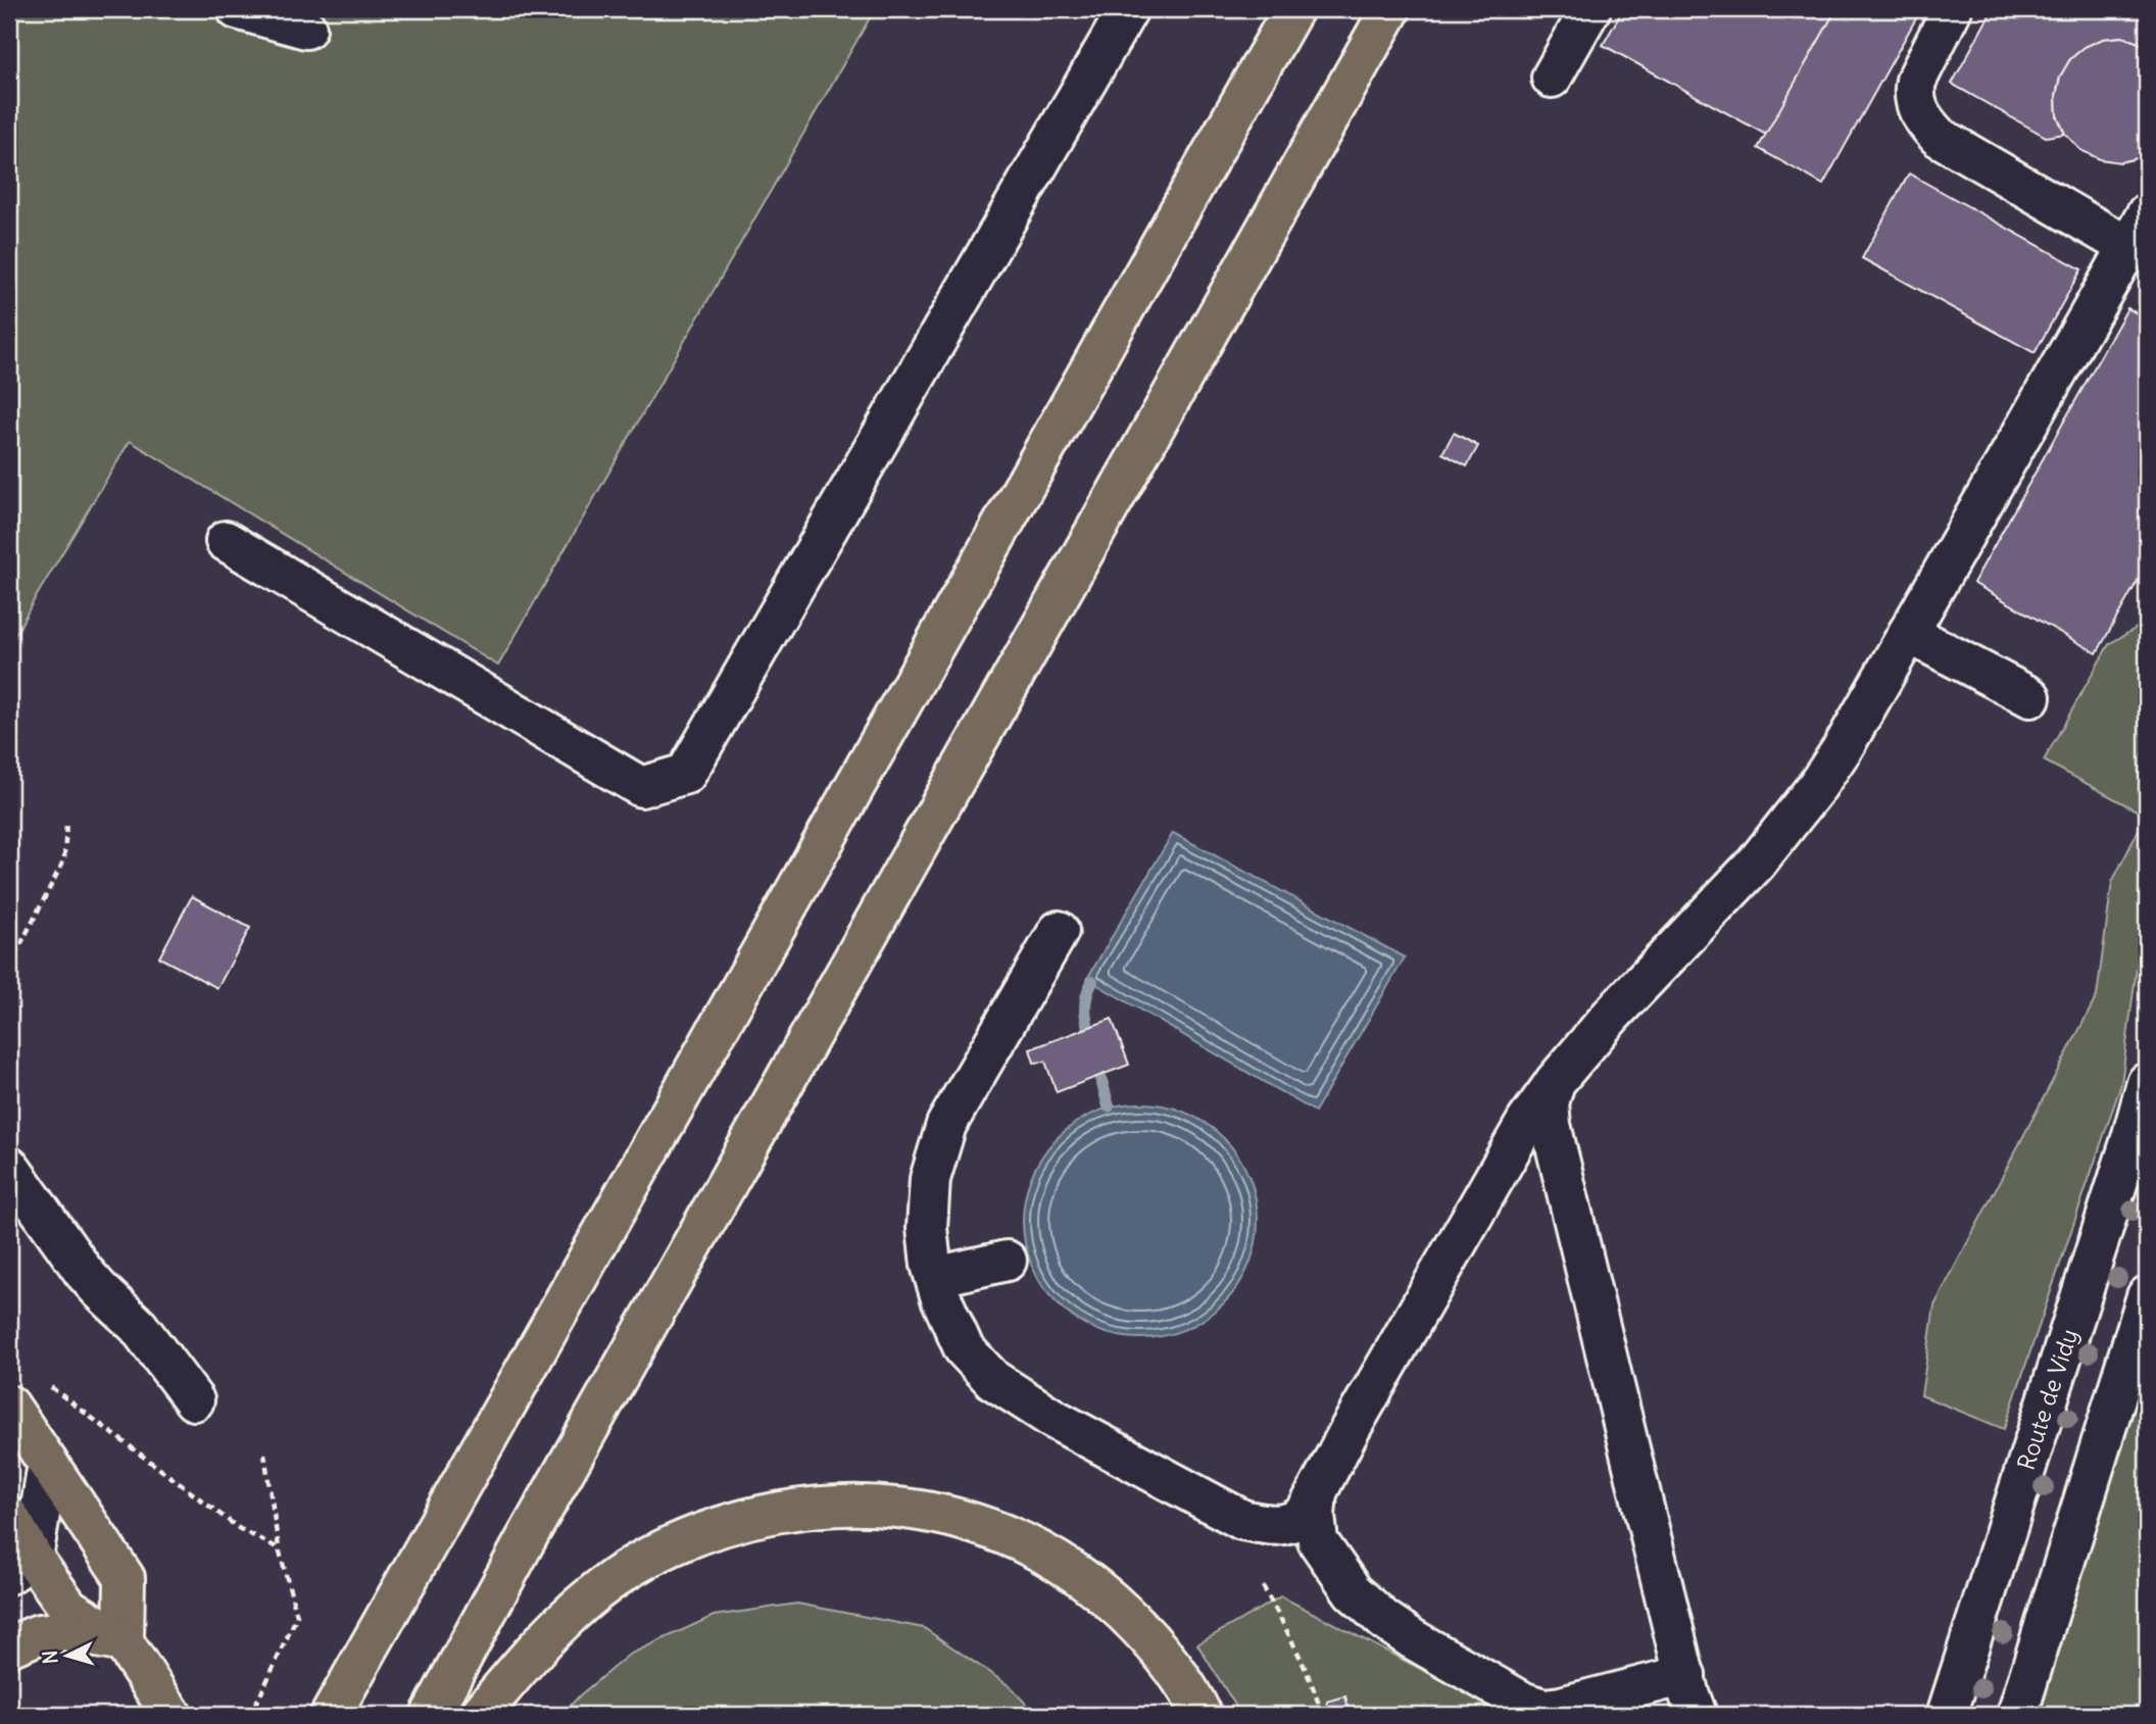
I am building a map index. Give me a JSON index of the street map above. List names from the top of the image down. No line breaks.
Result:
{"streets":{"street":["Route de Vidy"]},"north":"left"}
